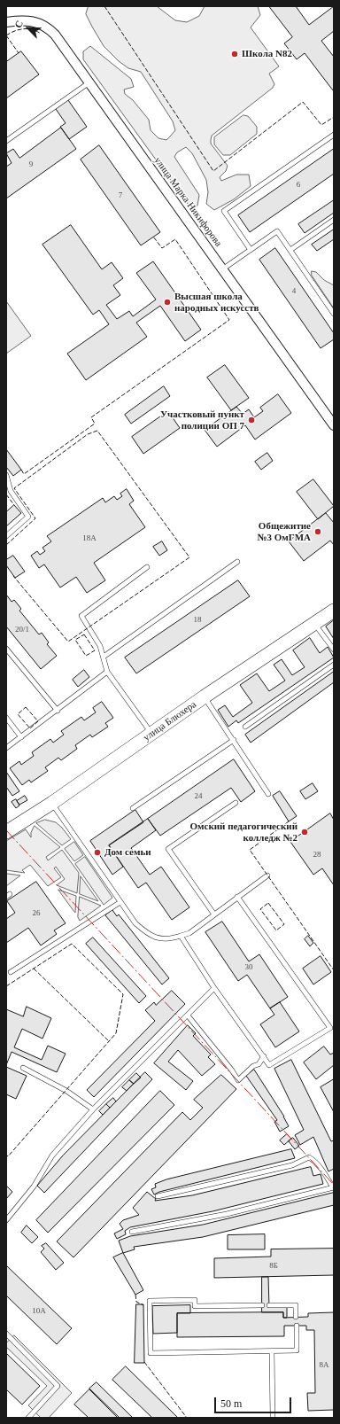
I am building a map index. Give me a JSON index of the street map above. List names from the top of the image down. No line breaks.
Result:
{"streets":{"street":["улица Марка Никифорова","улица Блюхера"]},"places":["Школа N82","Высшая школа народных искусств","Участковый пункт полиции ОП 7","Общежитие №3 ОмГМА","Омский педагогический колледж №2","Дом семьи"],"house_numbers":["9","6","7","4","18А","18","20/1","24","28","26","30","8Б","10А","8А"],"scale_bar":"50 m","north":"top left"}
